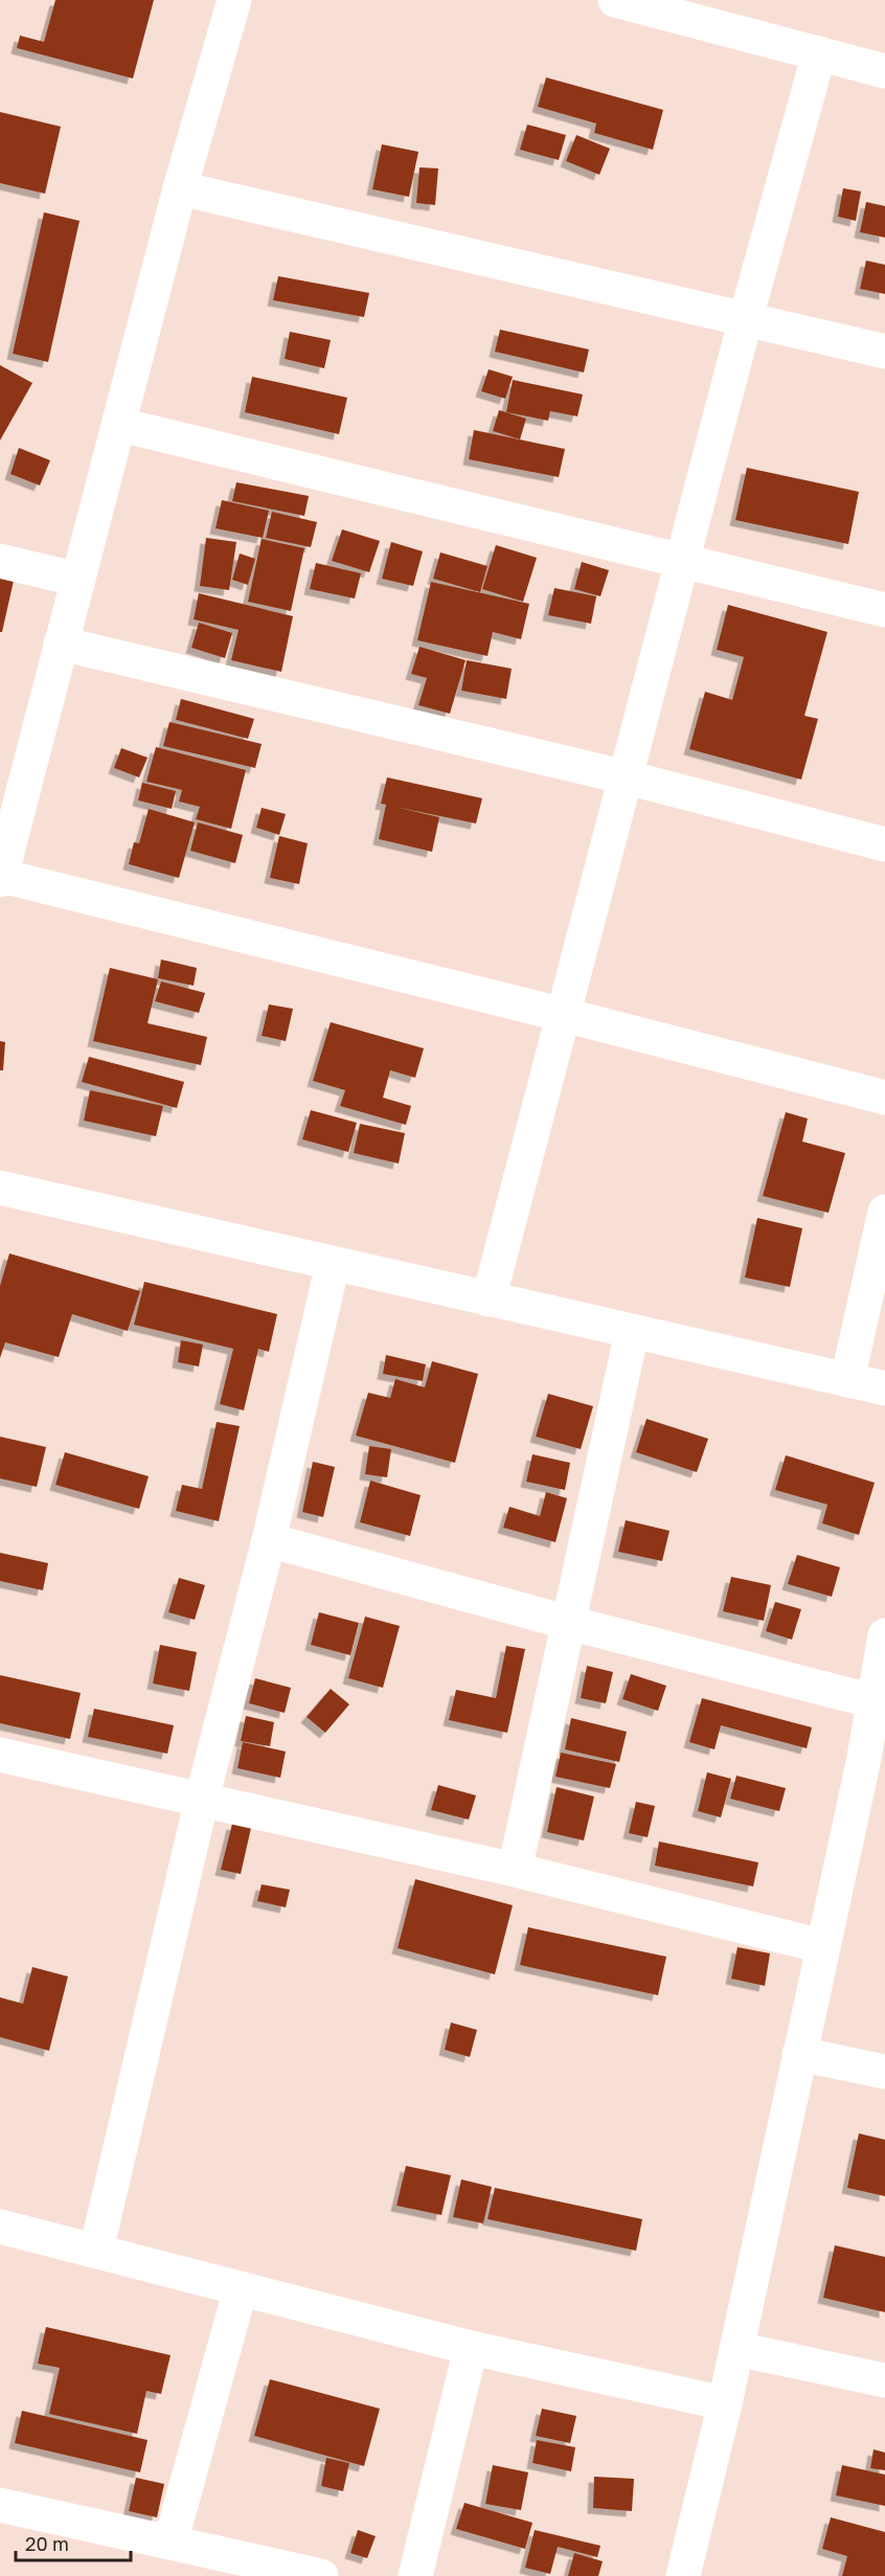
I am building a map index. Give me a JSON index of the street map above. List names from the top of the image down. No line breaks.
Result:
{"scale_bar":"20 m"}
